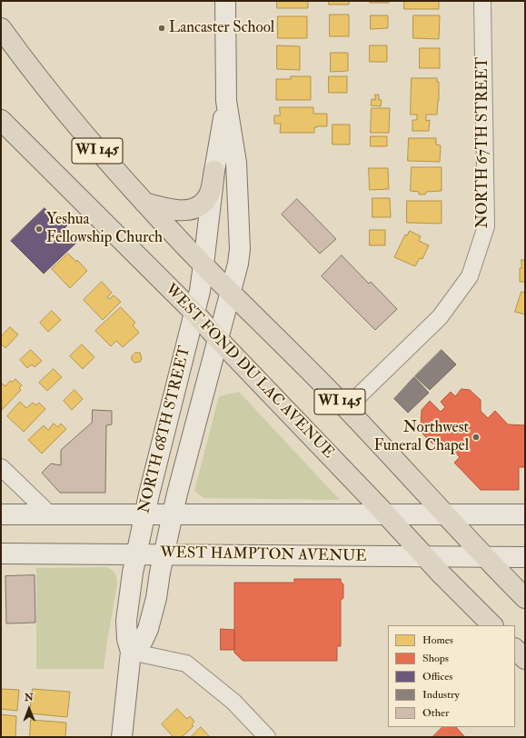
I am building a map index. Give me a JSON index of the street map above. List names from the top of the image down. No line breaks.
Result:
{"streets":{"main road":["WI 145","WEST FOND DU LAC AVENUE"],"street":["NORTH 67TH STREET","NORTH 68TH STREET","WEST HAMPTON AVENUE"]},"crossings":[["NORTH 67TH STREET","WI 145"],["WI 145","NORTH 68TH STREET"],["WI 145","WEST HAMPTON AVENUE"],["WEST FOND DU LAC AVENUE","NORTH 68TH STREET"],["WEST FOND DU LAC AVENUE","WEST HAMPTON AVENUE"],["NORTH 68TH STREET","WEST HAMPTON AVENUE"]],"places":["Lancaster School","Yeshua Fellowship Church","Northwest Funeral Chapel"],"legend":["Homes","Shops","Offices","Industry","Other"],"north":"top"}
